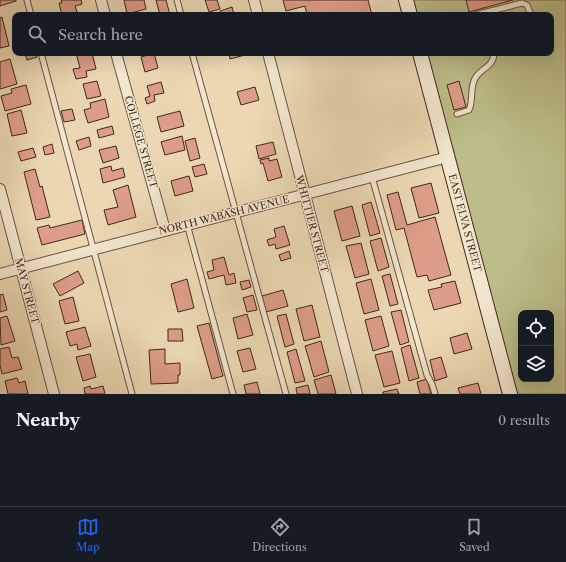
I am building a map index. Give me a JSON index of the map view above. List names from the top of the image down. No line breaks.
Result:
{"streets":{"street":["COLLEGE STREET","NORTH WABASH AVENUE","EAST ELVA STREET","WHITTIER STREET","MAY STREET"]},"crossings":[["COLLEGE STREET","NORTH WABASH AVENUE"],["NORTH WABASH AVENUE","EAST ELVA STREET"],["NORTH WABASH AVENUE","WHITTIER STREET"],["NORTH WABASH AVENUE","MAY STREET"]],"page":{"search":"Search here","heading":["Nearby","0 results"],"nav":["Map","Directions","Saved"]}}
